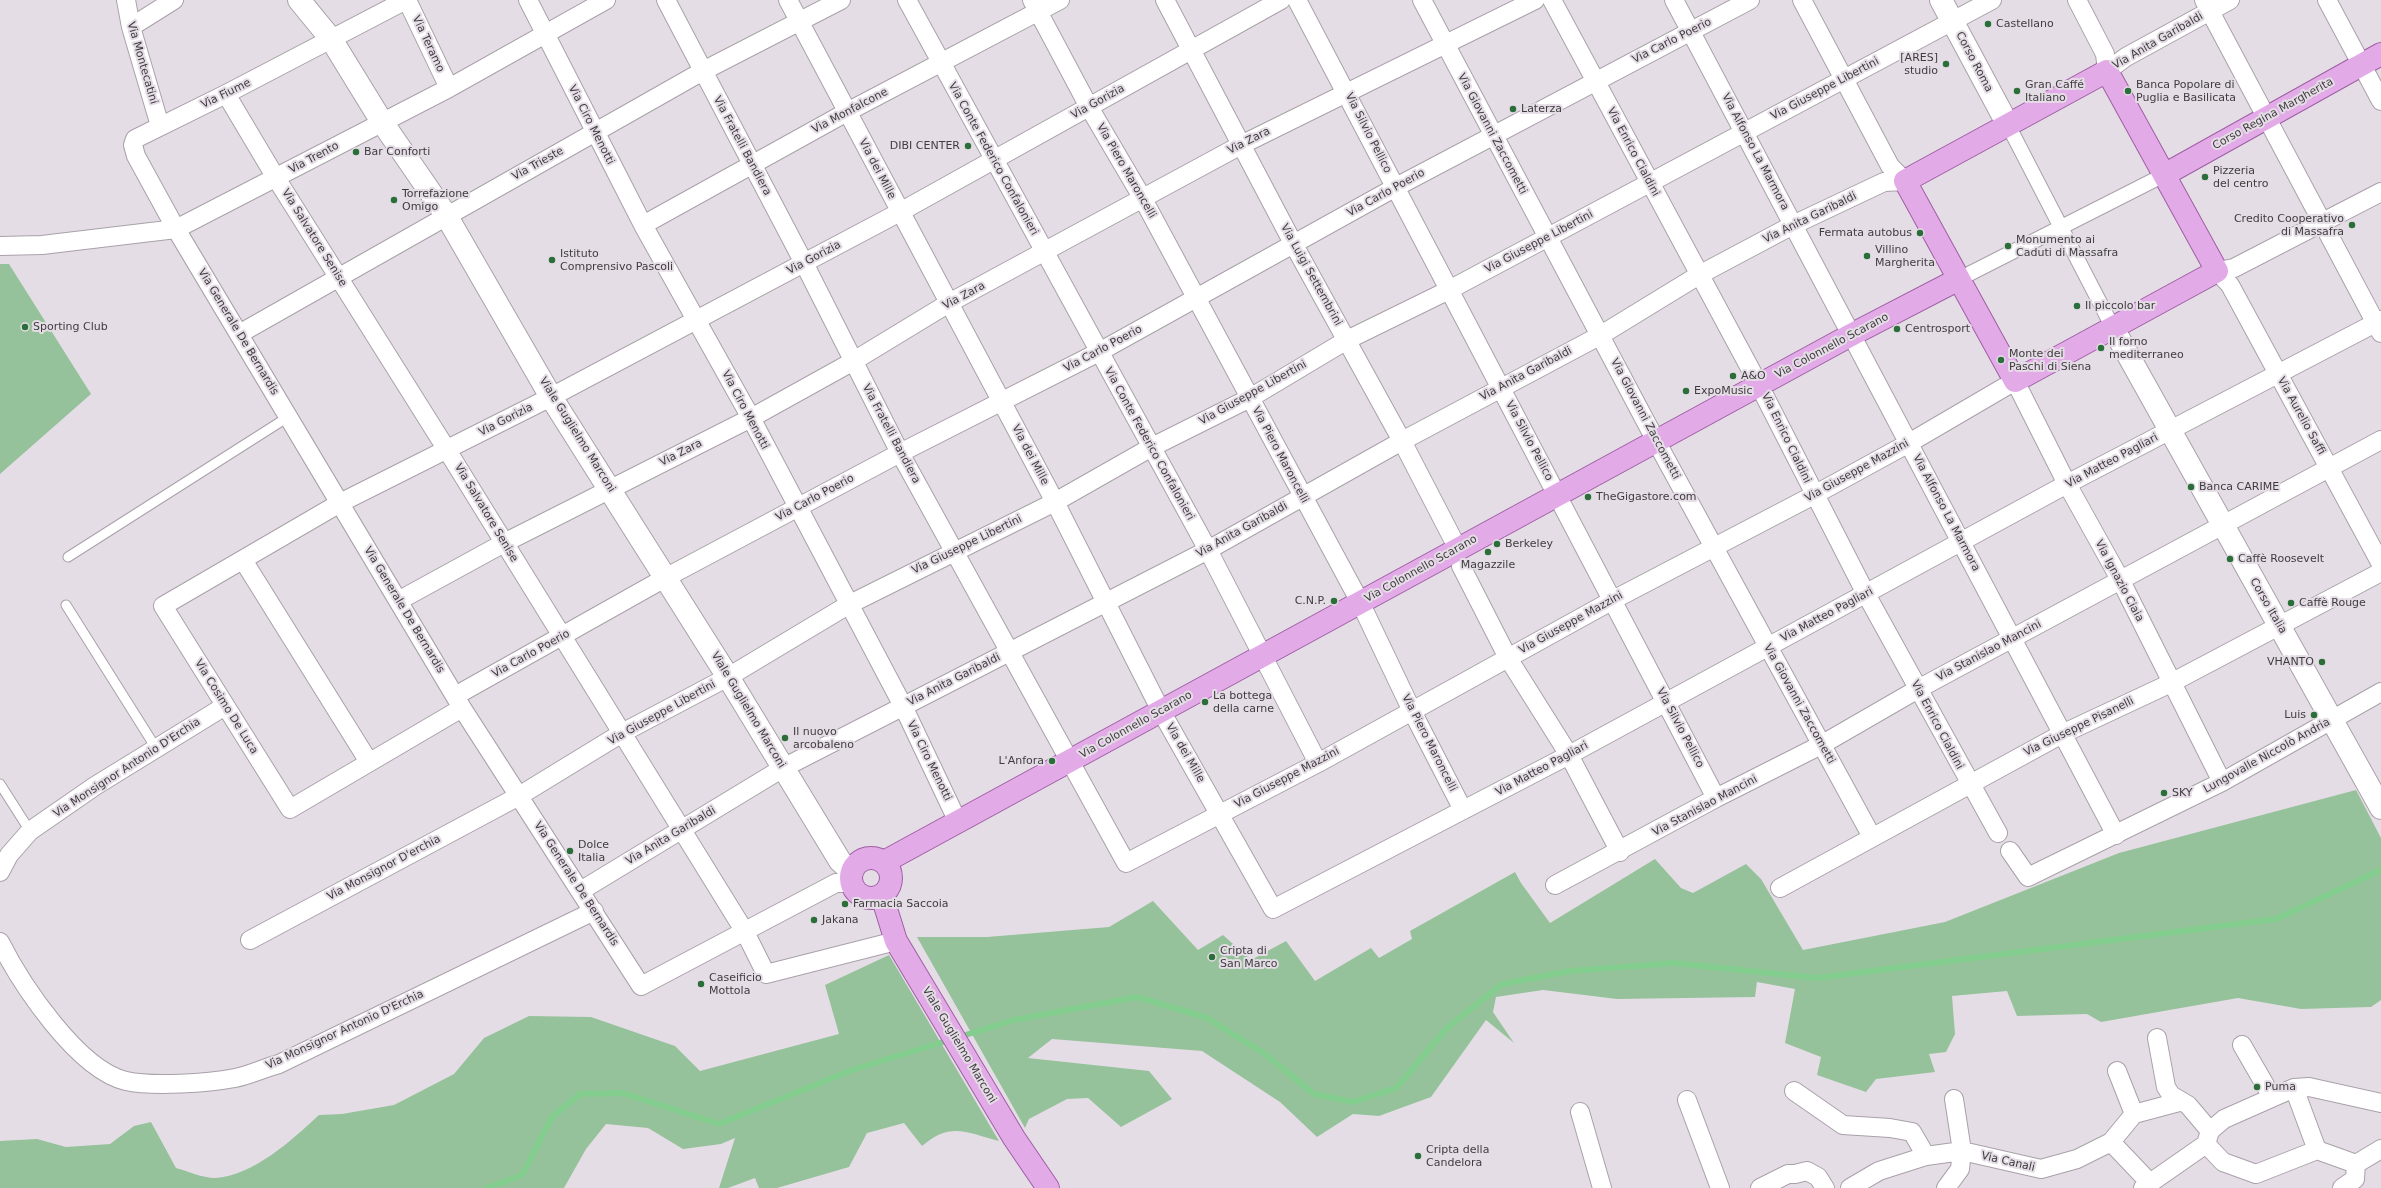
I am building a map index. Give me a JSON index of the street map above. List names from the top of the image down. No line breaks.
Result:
{"streets":{"main road":["Corso Regina Margherita","Via Colonnello Scarano","Viale Guglielmo Marconi"],"street":["Via Carlo Poerio","Via Anita Garibaldi","Via Teramo","Corso Roma","Via Montecatini","Via Giuseppe Libertini","Via Fiume","Via Gorizia","Via Monfalcone","Via Ciro Menotti","Via Silvio Pellico","Via Giovanni Zaccometti","Via Zara","Via Fratelli Bandiera","Via Enrico Cialdini","Via Alfonso La Marmora","Via Trento","Via Conte Federico Confalonieri","Via Trieste","Via dei Mille","Via Piero Maroncelli","Via Salvatore Senise","Via Luigi Settembrini","Via Generale De Bernardis","Via Aurelio Saffi","Via Matteo Pagliari","Via Giuseppe Mazzini","Via Ignazio Ciaia","Corso Italia","Via Stanislao Mancini","Via Cosimo De Luca","Via Giuseppe Pisanelli","Lungovalle Niccolò Andria","Via Monsignor Antonio D'Erchia","Via Monsignor D'erchia","Via Canali"]},"crossings":[["Via Carlo Poerio","Via Ciro Menotti"],["Via Carlo Poerio","Via Silvio Pellico"],["Via Carlo Poerio","Via Giovanni Zaccometti"],["Via Carlo Poerio","Via Fratelli Bandiera"],["Via Carlo Poerio","Via Enrico Cialdini"],["Via Carlo Poerio","Via Alfonso La Marmora"],["Via Carlo Poerio","Via Conte Federico Confalonieri"],["Via Carlo Poerio","Via dei Mille"],["Via Carlo Poerio","Via Piero Maroncelli"],["Via Carlo Poerio","Via Salvatore Senise"],["Via Carlo Poerio","Via Luigi Settembrini"],["Via Carlo Poerio","Via Generale De Bernardis"],["Via Carlo Poerio","Viale Guglielmo Marconi"],["Via Carlo Poerio","Via Cosimo De Luca"],["Via Anita Garibaldi","Via Ciro Menotti"],["Via Anita Garibaldi","Via Silvio Pellico"],["Via Anita Garibaldi","Via Giovanni Zaccometti"],["Via Anita Garibaldi","Via Fratelli Bandiera"],["Via Anita Garibaldi","Via Enrico Cialdini"],["Via Anita Garibaldi","Via Alfonso La Marmora"],["Via Anita Garibaldi","Via Conte Federico Confalonieri"],["Via Anita Garibaldi","Via dei Mille"],["Via Anita Garibaldi","Via Piero Maroncelli"],["Via Anita Garibaldi","Via Salvatore Senise"],["Via Anita Garibaldi","Via Luigi Settembrini"],["Via Anita Garibaldi","Via Generale De Bernardis"],["Via Anita Garibaldi","Viale Guglielmo Marconi"],["Via Teramo","Via Fiume"],["Via Teramo","Via Trento"],["Corso Roma","Via Giuseppe Libertini"],["Via Montecatini","Via Fiume"],["Via Giuseppe Libertini","Via Ciro Menotti"],["Via Giuseppe Libertini","Via Silvio Pellico"],["Via Giuseppe Libertini","Via Giovanni Zaccometti"],["Via Giuseppe Libertini","Via Fratelli Bandiera"],["Via Giuseppe Libertini","Via Enrico Cialdini"],["Via Giuseppe Libertini","Via Alfonso La Marmora"],["Via Giuseppe Libertini","Via Conte Federico Confalonieri"],["Via Giuseppe Libertini","Via dei Mille"],["Via Giuseppe Libertini","Via Piero Maroncelli"],["Via Giuseppe Libertini","Via Salvatore Senise"],["Via Giuseppe Libertini","Via Luigi Settembrini"],["Via Giuseppe Libertini","Via Generale De Bernardis"],["Via Giuseppe Libertini","Viale Guglielmo Marconi"],["Via Giuseppe Libertini","Via Monsignor D'erchia"],["Via Fiume","Via Trento"],["Via Fiume","Via Salvatore Senise"],["Via Fiume","Via Generale De Bernardis"],["Via Fiume","Viale Guglielmo Marconi"],["Via Gorizia","Via Ciro Menotti"],["Via Gorizia","Via Fratelli Bandiera"],["Via Gorizia","Via Conte Federico Confalonieri"],["Via Gorizia","Via dei Mille"],["Via Gorizia","Via Piero Maroncelli"],["Via Gorizia","Via Salvatore Senise"],["Via Gorizia","Via Luigi Settembrini"],["Via Gorizia","Via Generale De Bernardis"],["Via Gorizia","Viale Guglielmo Marconi"],["Via Gorizia","Via Cosimo De Luca"],["Via Monfalcone","Via Ciro Menotti"],["Via Monfalcone","Via Fratelli Bandiera"],["Via Monfalcone","Via Conte Federico Confalonieri"],["Via Monfalcone","Via dei Mille"],["Via Monfalcone","Via Piero Maroncelli"],["Via Ciro Menotti","Via Zara"],["Via Ciro Menotti","Via Trento"],["Via Ciro Menotti","Via Trieste"],["Via Ciro Menotti","Via Colonnello Scarano"],["Via Silvio Pellico","Via Zara"],["Via Silvio Pellico","Via Colonnello Scarano"],["Via Silvio Pellico","Via Matteo Pagliari"],["Via Silvio Pellico","Via Giuseppe Mazzini"],["Via Silvio Pellico","Via Stanislao Mancini"],["Via Giovanni Zaccometti","Via Zara"],["Via Giovanni Zaccometti","Via Colonnello Scarano"],["Via Giovanni Zaccometti","Via Matteo Pagliari"],["Via Giovanni Zaccometti","Via Giuseppe Mazzini"],["Via Giovanni Zaccometti","Via Stanislao Mancini"],["Via Giovanni Zaccometti","Via Giuseppe Pisanelli"],["Via Zara","Via Fratelli Bandiera"],["Via Zara","Via Conte Federico Confalonieri"],["Via Zara","Via dei Mille"],["Via Zara","Via Piero Maroncelli"],["Via Zara","Via Salvatore Senise"],["Via Zara","Via Luigi Settembrini"],["Via Zara","Via Generale De Bernardis"],["Via Zara","Viale Guglielmo Marconi"],["Via Fratelli Bandiera","Via Trieste"],["Via Fratelli Bandiera","Via Colonnello Scarano"],["Via Fratelli Bandiera","Via Giuseppe Mazzini"],["Via Enrico Cialdini","Via Colonnello Scarano"],["Via Enrico Cialdini","Via Matteo Pagliari"],["Via Enrico Cialdini","Via Giuseppe Mazzini"],["Via Enrico Cialdini","Via Stanislao Mancini"],["Via Enrico Cialdini","Via Giuseppe Pisanelli"],["Via Alfonso La Marmora","Via Colonnello Scarano"],["Via Alfonso La Marmora","Via Matteo Pagliari"],["Via Alfonso La Marmora","Via Giuseppe Mazzini"],["Via Alfonso La Marmora","Via Stanislao Mancini"],["Via Alfonso La Marmora","Via Giuseppe Pisanelli"],["Via Alfonso La Marmora","Lungovalle Niccolò Andria"],["Via Trento","Via Salvatore Senise"],["Via Trento","Via Generale De Bernardis"],["Via Trento","Viale Guglielmo Marconi"],["Via Conte Federico Confalonieri","Via Colonnello Scarano"],["Via Conte Federico Confalonieri","Via Giuseppe Mazzini"],["Via Trieste","Via dei Mille"],["Via Trieste","Via Salvatore Senise"],["Via Trieste","Via Generale De Bernardis"],["Via Trieste","Viale Guglielmo Marconi"],["Via dei Mille","Via Colonnello Scarano"],["Via dei Mille","Via Matteo Pagliari"],["Via dei Mille","Via Giuseppe Mazzini"],["Via Piero Maroncelli","Via Colonnello Scarano"],["Via Piero Maroncelli","Via Matteo Pagliari"],["Via Piero Maroncelli","Via Giuseppe Mazzini"],["Via Salvatore Senise","Via Generale De Bernardis"],["Via Salvatore Senise","Viale Guglielmo Marconi"],["Via Luigi Settembrini","Via Colonnello Scarano"],["Via Luigi Settembrini","Via Matteo Pagliari"],["Via Luigi Settembrini","Via Giuseppe Mazzini"],["Via Luigi Settembrini","Via Stanislao Mancini"],["Via Generale De Bernardis","Via Cosimo De Luca"],["Via Generale De Bernardis","Via Monsignor Antonio D'Erchia"],["Via Generale De Bernardis","Via Monsignor D'erchia"],["Via Colonnello Scarano","Viale Guglielmo Marconi"],["Via Aurelio Saffi","Via Matteo Pagliari"],["Via Aurelio Saffi","Via Stanislao Mancini"],["Via Matteo Pagliari","Via Ignazio Ciaia"],["Via Matteo Pagliari","Corso Italia"],["Via Giuseppe Mazzini","Via Ignazio Ciaia"],["Via Ignazio Ciaia","Via Stanislao Mancini"],["Via Ignazio Ciaia","Via Giuseppe Pisanelli"],["Via Ignazio Ciaia","Lungovalle Niccolò Andria"],["Corso Italia","Via Stanislao Mancini"],["Corso Italia","Via Giuseppe Pisanelli"],["Corso Italia","Lungovalle Niccolò Andria"],["Via Cosimo De Luca","Via Monsignor Antonio D'Erchia"]],"places":["Castellano","[ARES] studio","Gran Caffé Italiano","Banca Popolare di Puglia e Basilicata","Laterza","DIBI CENTER","Bar Conforti","Pizzeria del centro","Torrefazione Omigo","Credito Cooperativo di Massafra","Fermata autobus","Monumento ai Caduti di Massafra","Villino Margherita","Istituto Comprensivo Pascoli","Il piccolo bar","Sporting Club","Centrosport","Il forno mediterraneo","Monte dei Paschi di Siena","A&O","ExpoMusic","Banca CARIME","TheGigastore.com","Berkeley","Magazzile","Caffè Roosevelt","C.N.P.","Caffè Rouge","VHANTO","La bottega della carne","Luis","Il nuovo arcobaleno","L'Anfora","SKY","Dolce Italia","Farmacia Saccoia","Jakana","Cripta di San Marco","Caseificio Mottola","Puma","Cripta della Candelora"]}
